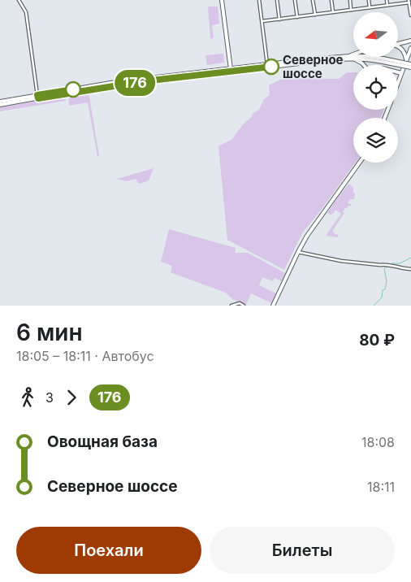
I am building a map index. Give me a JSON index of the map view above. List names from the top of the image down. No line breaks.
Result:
{"places":["Северное шоссе"],"lines":["bus line 176"],"north":"left","page":{"on_map":"176","heading":["6 мин","18:05 – 18:11 · Автобус","80 ₽"],"legs":["3","176"],"list":[{"name":"Овощная база","value":"18:08"},{"name":"Северное шоссе","value":"18:11"}],"buttons":["Поехали","Билеты"]}}
